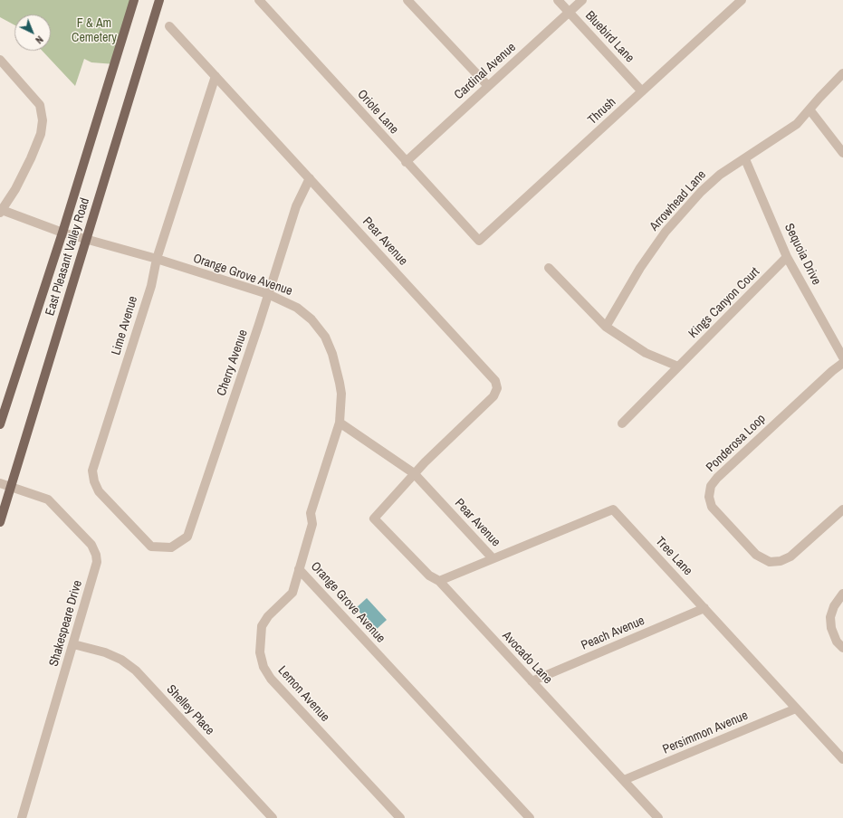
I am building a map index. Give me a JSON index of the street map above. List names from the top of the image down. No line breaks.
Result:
{"streets":{"main road":["East Pleasant Valley Road"],"street":["Bluebird Lane","Cardinal Avenue","Thrush","Oriole Lane","Arrowhead Lane","Pear Avenue","Sequoia Drive","Orange Grove Avenue","Kings Canyon Court","Lime Avenue","Cherry Avenue","Ponderosa Loop","Tree Lane","Shakespeare Drive","Peach Avenue","Avocado Lane","Lemon Avenue","Shelley Place","Persimmon Avenue"]},"crossings":[["Bluebird Lane","Cardinal Avenue"],["Bluebird Lane","Thrush"],["Cardinal Avenue","Oriole Lane"],["Thrush","Oriole Lane"],["Arrowhead Lane","Sequoia Drive"],["Pear Avenue","Orange Grove Avenue"],["Pear Avenue","Lime Avenue"],["Pear Avenue","Cherry Avenue"],["Pear Avenue","Tree Lane"],["Pear Avenue","Avocado Lane"],["Sequoia Drive","Kings Canyon Court"],["East Pleasant Valley Road","Orange Grove Avenue"],["East Pleasant Valley Road","Shakespeare Drive"],["Orange Grove Avenue","Lime Avenue"],["Orange Grove Avenue","Cherry Avenue"],["Orange Grove Avenue","Lemon Avenue"],["Lime Avenue","Cherry Avenue"],["Tree Lane","Peach Avenue"],["Tree Lane","Avocado Lane"],["Tree Lane","Persimmon Avenue"],["Shakespeare Drive","Shelley Place"],["Peach Avenue","Avocado Lane"],["Avocado Lane","Persimmon Avenue"]],"parks":["F & Am Cemetery"],"north":"bottom right"}
